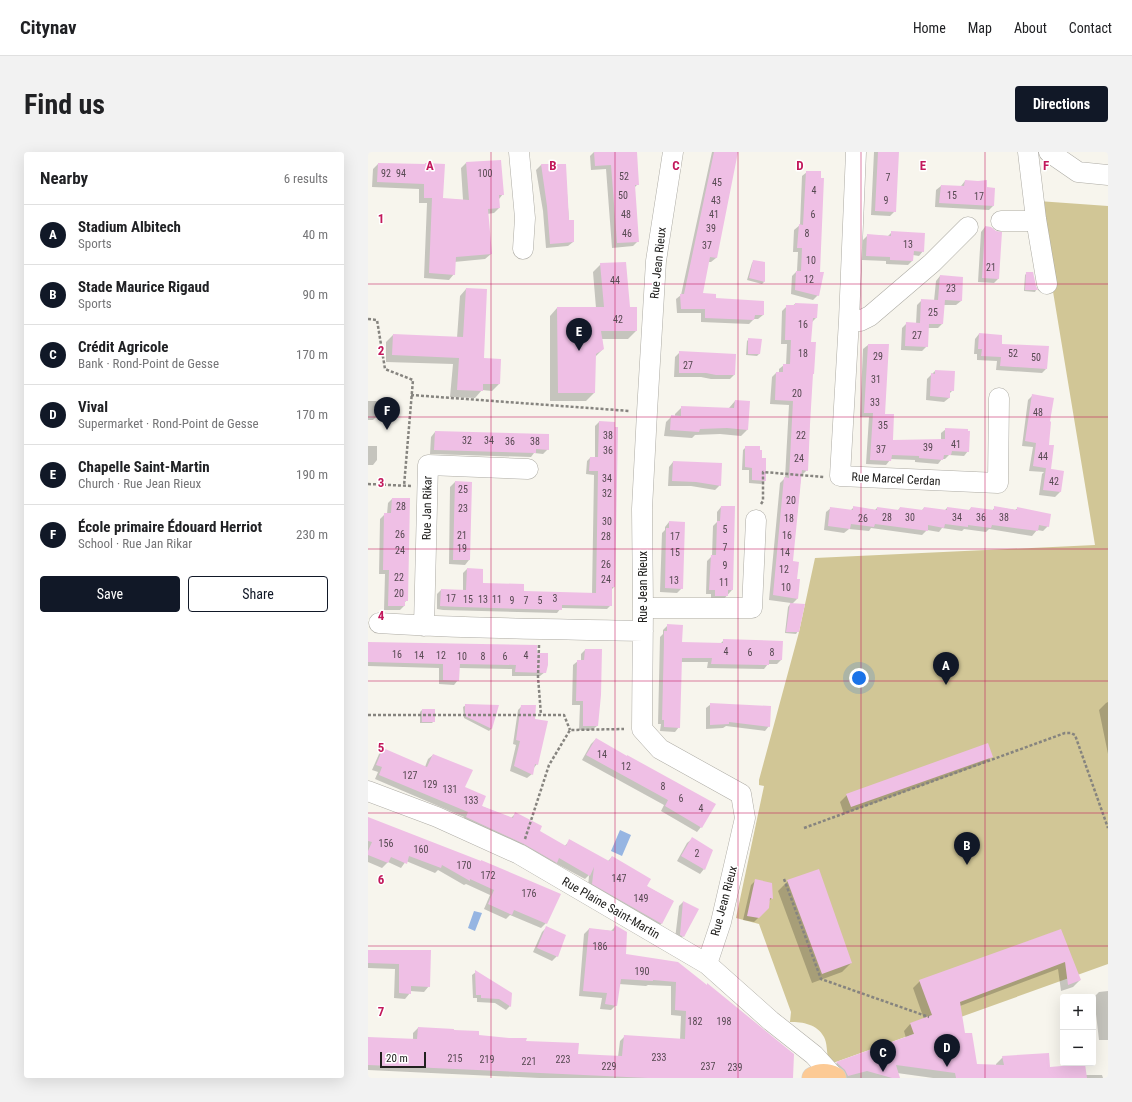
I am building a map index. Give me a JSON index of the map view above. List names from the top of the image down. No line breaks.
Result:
{"streets":{"street":["Rue Jean Rieux","Rue Marcel Cerdan","Rue Jan Rikar","Rue Plaine Saint-Martin"]},"crossings":[["Rue Jean Rieux","Rue Plaine Saint-Martin"]],"house_numbers":["92","94","100","52","7","45","4","50","15","17","43","9","48","41","6","39","46","8","13","37","10","21","12","44","23","25","42","16","27","18","52","29","50","27","31","20","33","48","35","38","22","32","34","36","38","41","39","37","36","44","24","34","42","25","32","20","28","23","28","30","34","36","38","18","26","30","5","26","21","16","28","17","7","19","24","15","14","26","9","12","22","24","13","11","10","20","17","3","15","13","11","9","7","5","4","6","8","16","14","12","4","10","8","6","14","12","127","129","8","131","6","133","4","156","160","2","170","172","147","176","149","186","190","182","198","233","215","219","223","221","229","237","239"],"scale_bar":"20 m","page":{"header":"Citynav","nav":["Home","Map","About","Contact"],"buttons":["Directions",["Save","Share"]],"title":"Find us","heading":["Nearby","6 results"],"list":[{"mark":"A","name":"Stadium Albitech","note":"Sports","value":"40 m"},{"mark":"B","name":"Stade Maurice Rigaud","note":"Sports","value":"90 m"},{"mark":"C","name":"Crédit Agricole","note":"Bank · Rond-Point de Gesse","value":"170 m"},{"mark":"D","name":"Vival","note":"Supermarket · Rond-Point de Gesse","value":"170 m"},{"mark":"E","name":"Chapelle Saint-Martin","note":"Church · Rue Jean Rieux","value":"190 m"},{"mark":"F","name":"École primaire Édouard Herriot","note":"School · Rue Jan Rikar","value":"230 m"}],"pins":["E","F","A","B","D","C"],"map_buttons":["+","−"],"scale":"20 m"},"grid":{"columns":["A","B","C","D","E","F"],"rows":["1","2","3","4","5","6","7"]}}
